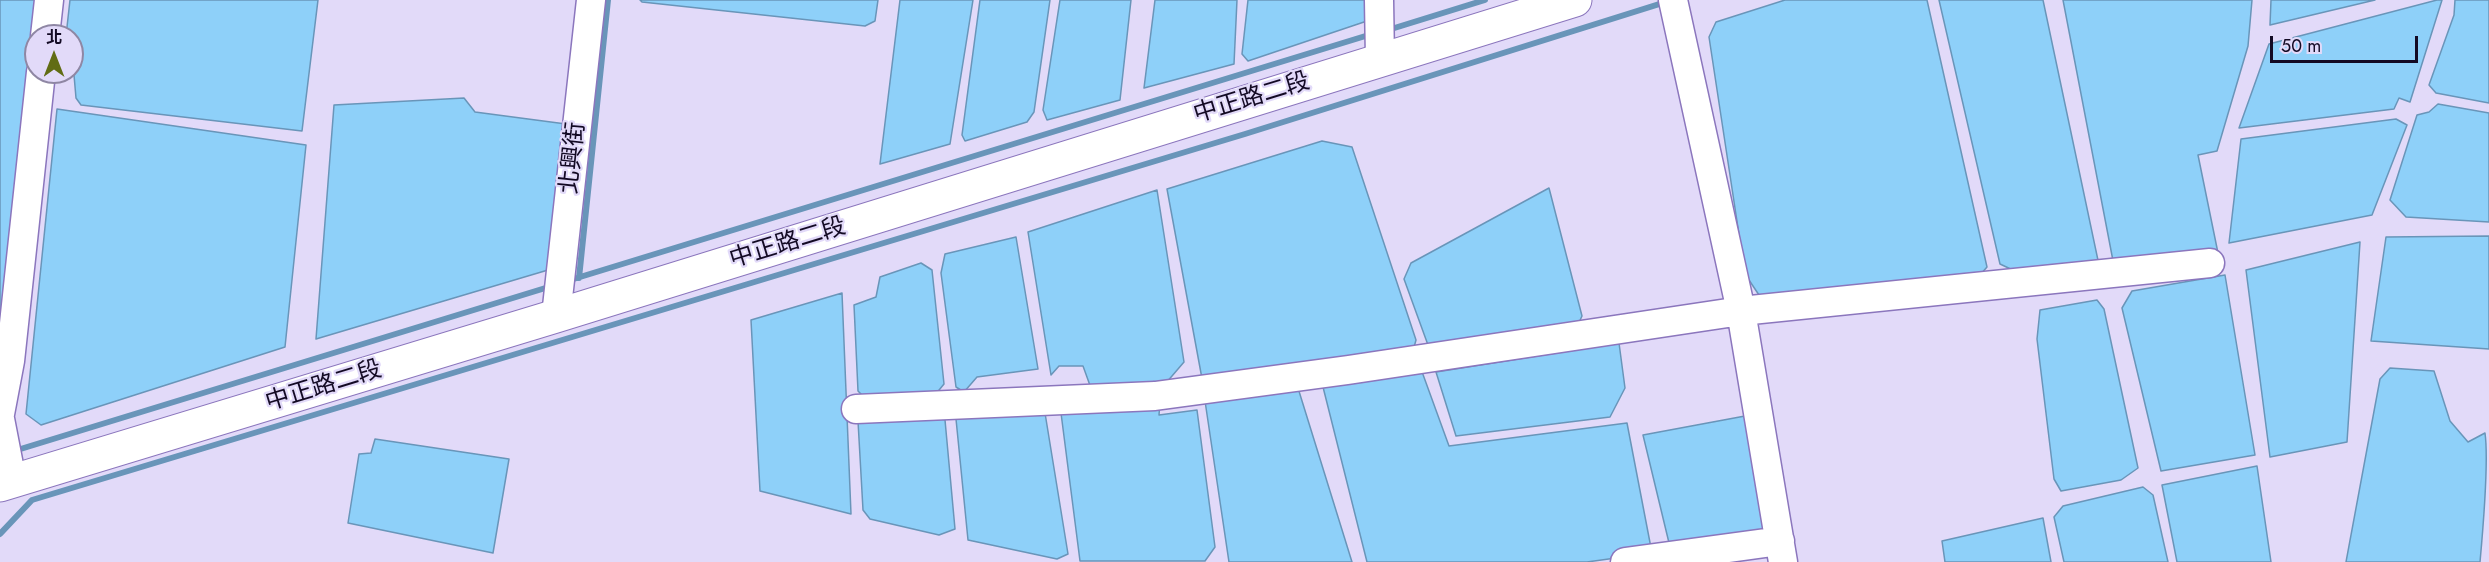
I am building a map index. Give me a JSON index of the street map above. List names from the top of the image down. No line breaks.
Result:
{"streets":{"main road":["中正路二段"],"street":["北興街"]},"crossings":[["中正路二段","北興街"]],"scale_bar":"50 m","north":"top"}
